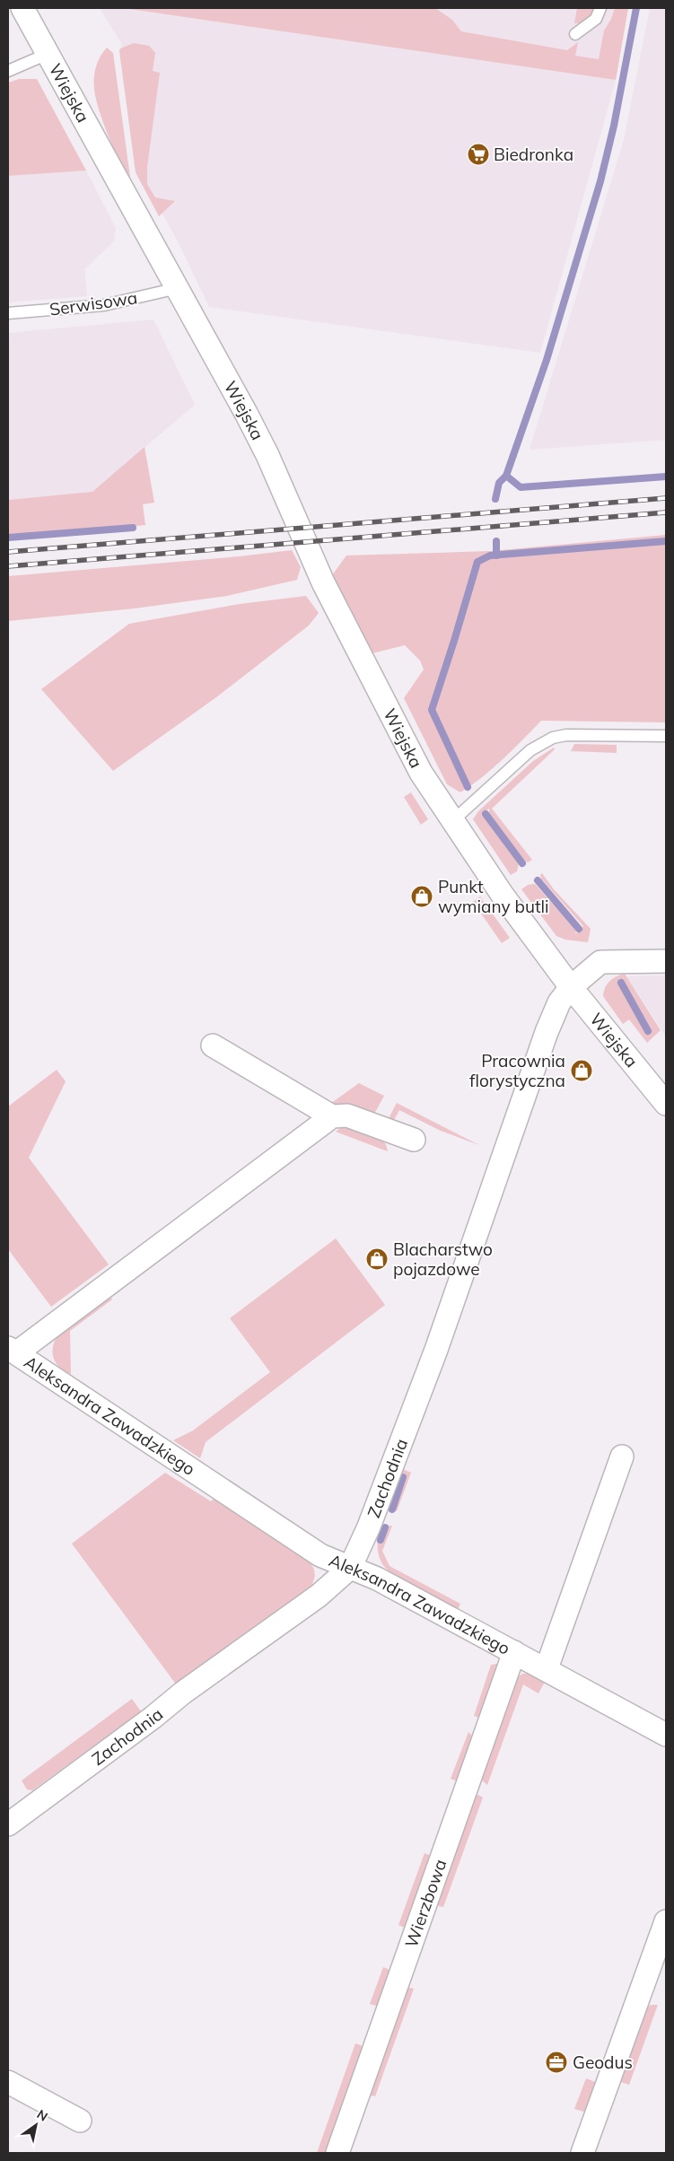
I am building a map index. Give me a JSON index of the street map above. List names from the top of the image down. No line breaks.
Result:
{"streets":{"street":["Wiejska","Aleksandra Zawadzkiego","Zachodnia","Wierzbowa"],"lane":["Serwisowa"]},"crossings":[["Wiejska","Serwisowa"],["Wiejska","Zachodnia"],["Aleksandra Zawadzkiego","Zachodnia"],["Aleksandra Zawadzkiego","Wierzbowa"]],"places":{"supermarket":["Biedronka"],"shop":["Punkt wymiany butli","Pracownia florystyczna","Blacharstwo pojazdowe"],"office":["Geodus"]},"north":"top right"}
